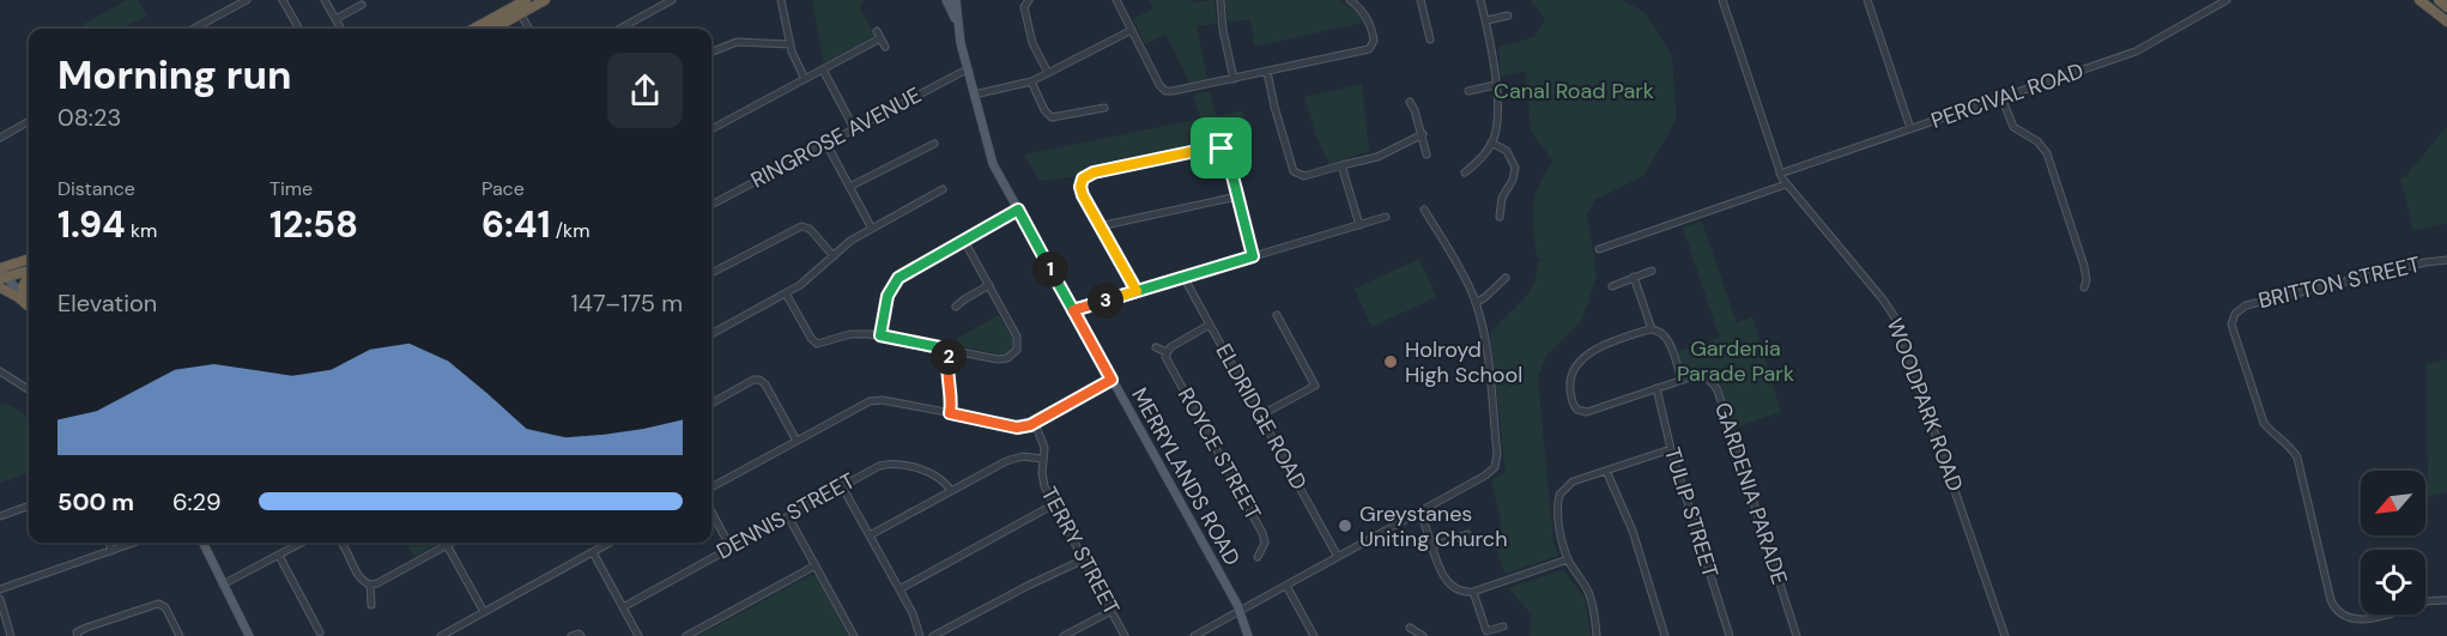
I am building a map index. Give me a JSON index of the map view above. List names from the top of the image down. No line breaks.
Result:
{"streets":{"main road":["MERRYLANDS ROAD"],"street":["PERCIVAL ROAD","RINGROSE AVENUE","BRITTON STREET","WOODPARK ROAD","ELDRIDGE ROAD","ROYCE STREET","GARDENIA PARADE","TULIP STREET","DENNIS STREET","TERRY STREET"]},"crossings":[["PERCIVAL ROAD","WOODPARK ROAD"],["RINGROSE AVENUE","MERRYLANDS ROAD"],["GARDENIA PARADE","TULIP STREET"]],"parks":["Canal Road Park","Gardenia Parade Park"],"places":["Holroyd High School","Greystanes Uniting Church"],"north":"bottom left","page":{"heading":["Morning run","08:23"],"stats":[["Distance","1.94 km"],["Time","12:58"],["Pace","6:41 /km"]],"pins":["1","3","2"],"chart":["Elevation","147–175 m"],"list":[{"name":"500 m","note":"6:29"}]}}
